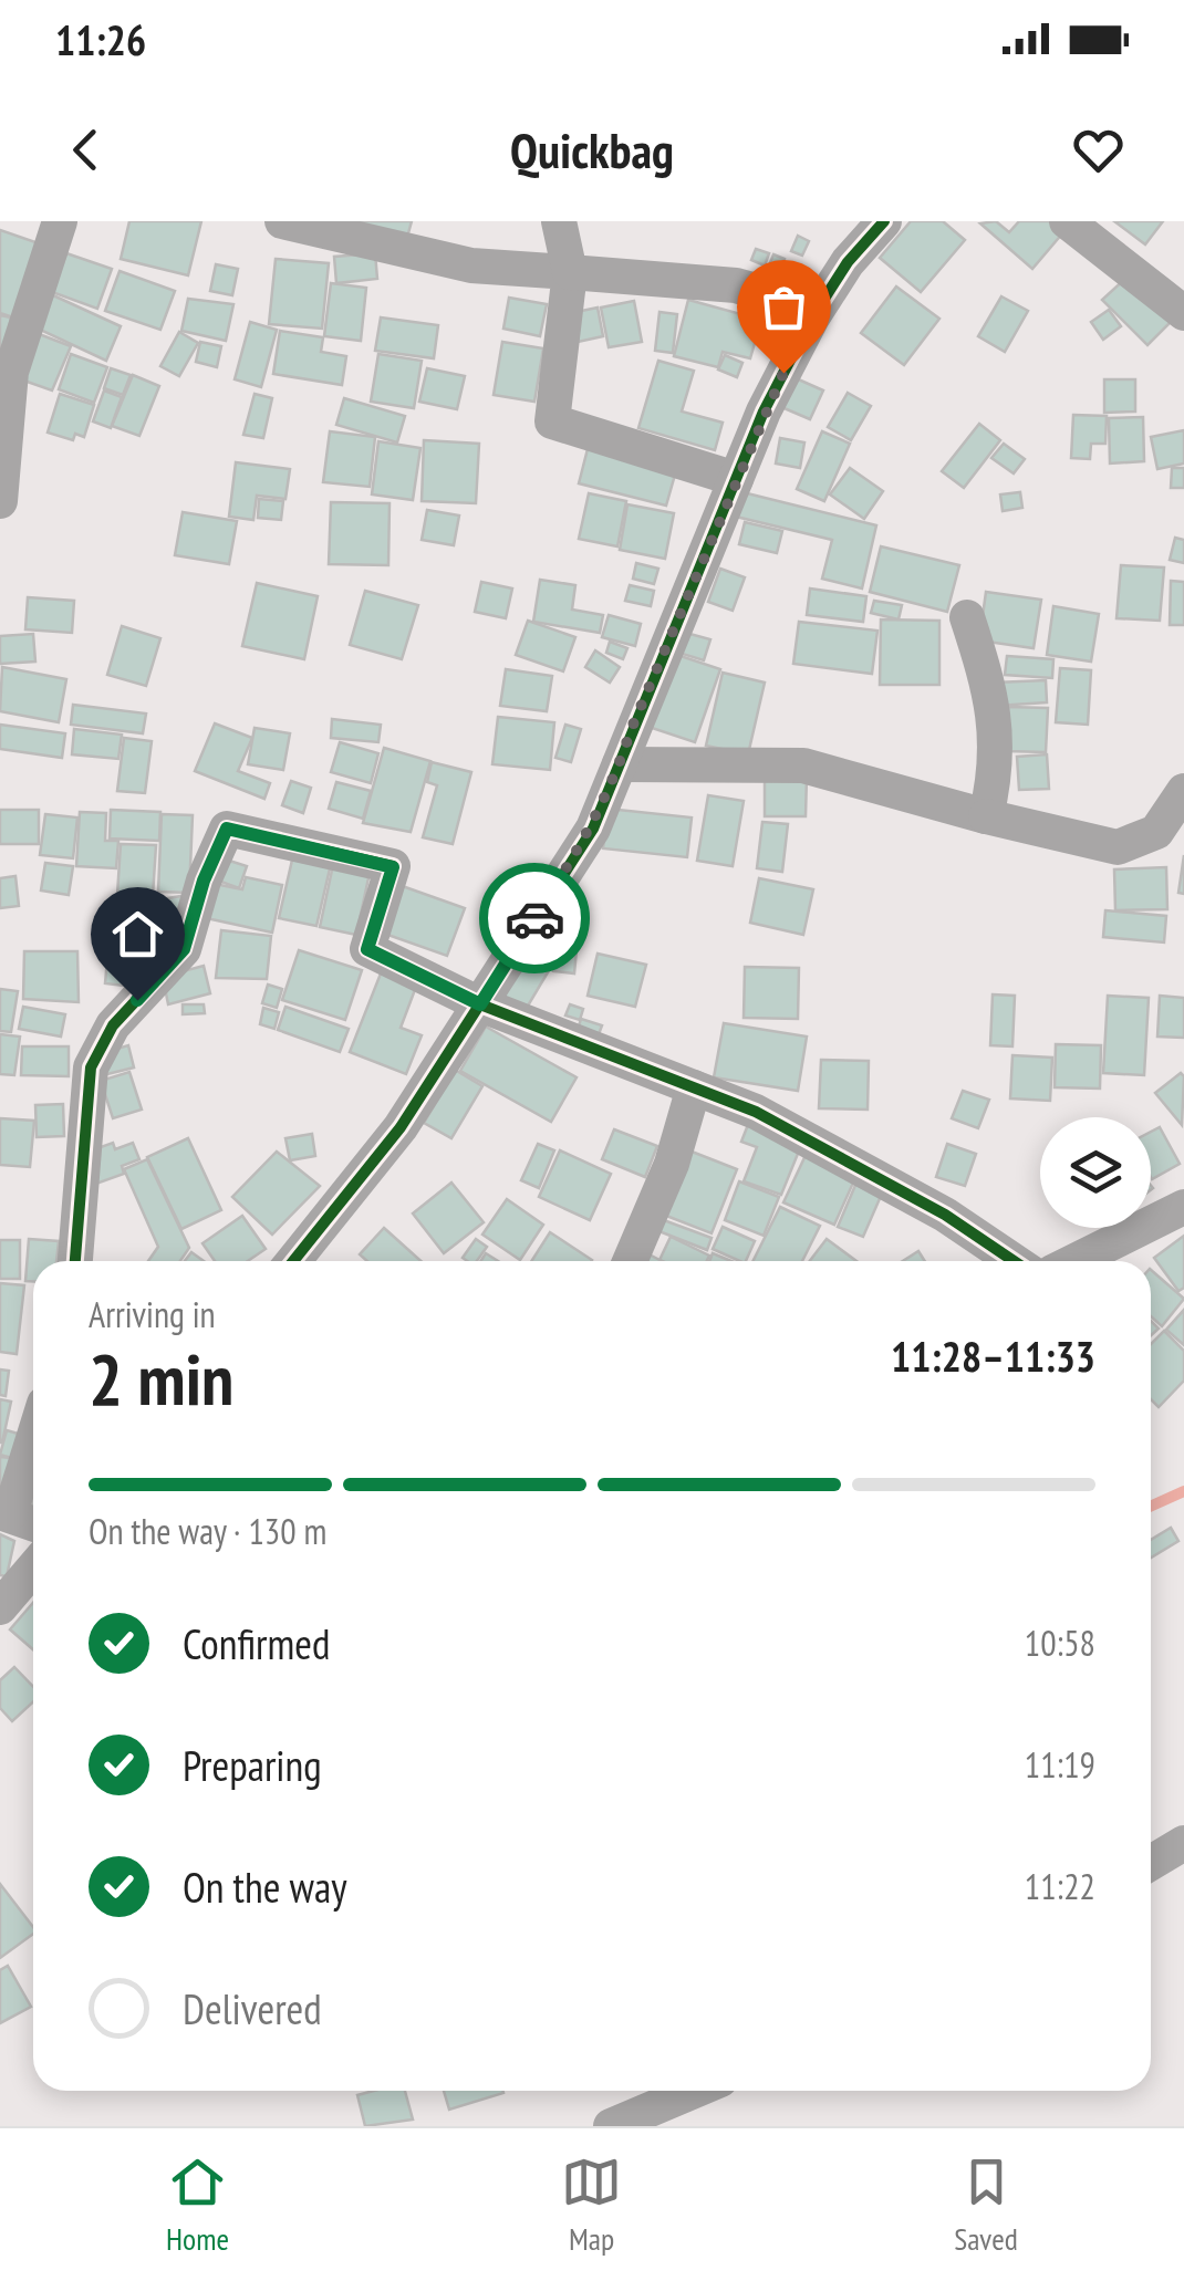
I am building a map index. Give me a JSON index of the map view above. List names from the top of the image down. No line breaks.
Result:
{"page":{"status":"11:26","header":"Quickbag","heading":["2 min","Arriving in","11:28–11:33"],"bar":"On the way · 130 m","list":[["Confirmed","10:58"],["Preparing","11:19"],["On the way","11:22"],"Delivered"],"tabs":["Home","Map","Saved"]}}
